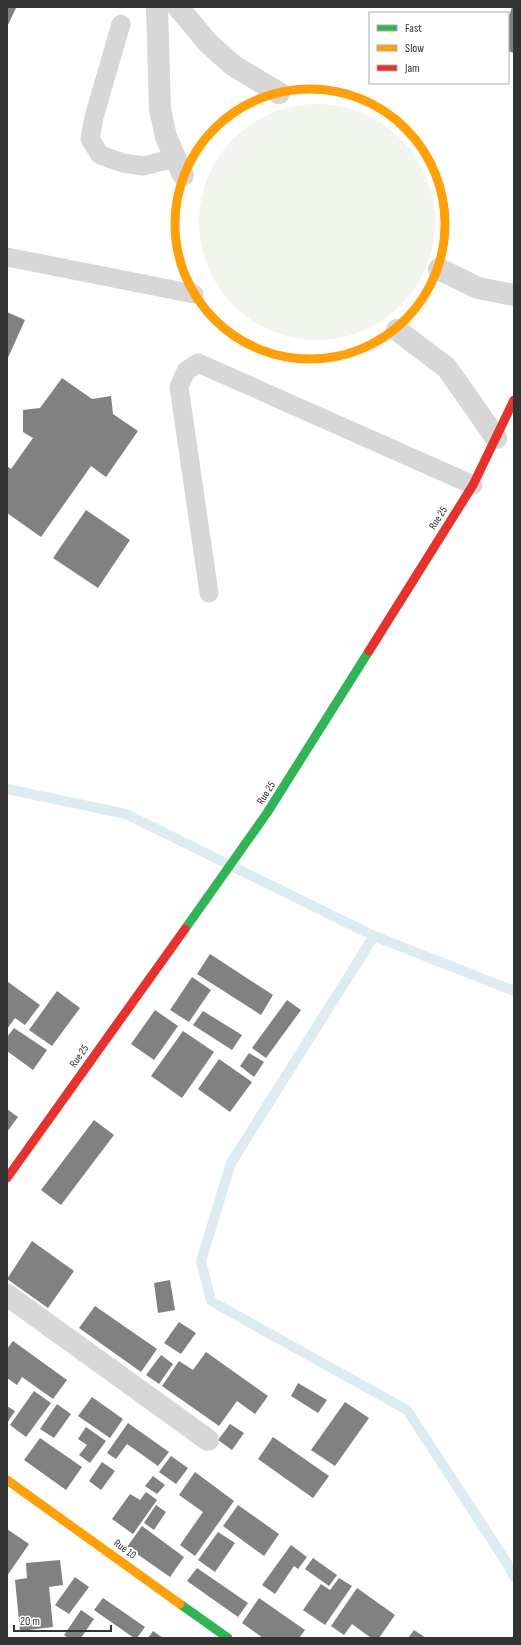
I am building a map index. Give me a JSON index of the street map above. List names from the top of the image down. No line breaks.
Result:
{"streets":{"street":["Rue 25","Rue 10"]},"legend":["Fast","Slow","Jam"],"scale_bar":"20 m"}
